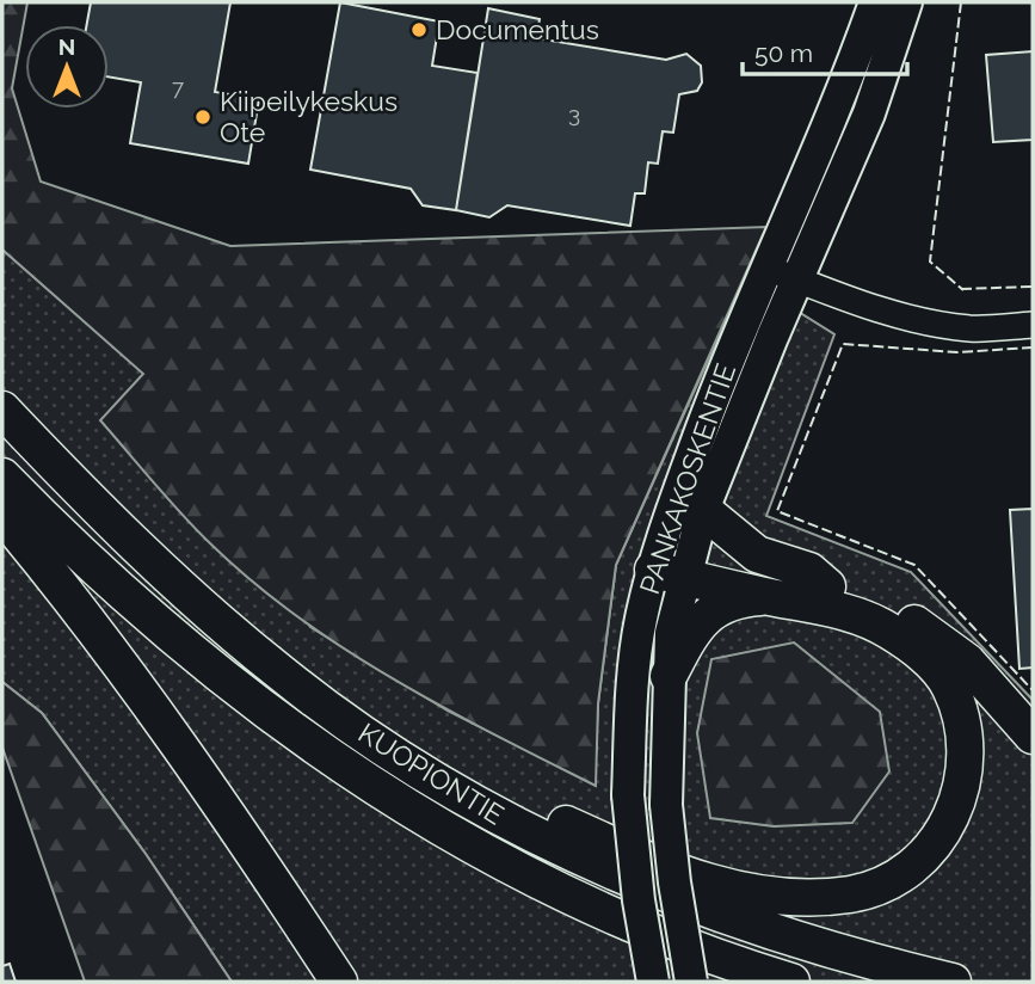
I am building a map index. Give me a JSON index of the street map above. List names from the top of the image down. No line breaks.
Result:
{"streets":{"highway":["KUOPIONTIE"],"main road":["PANKAKOSKENTIE"]},"places":["Documentus","Kiipeilykeskus Ote"],"house_numbers":["7","3"],"scale_bar":"50 m","north":"top"}
